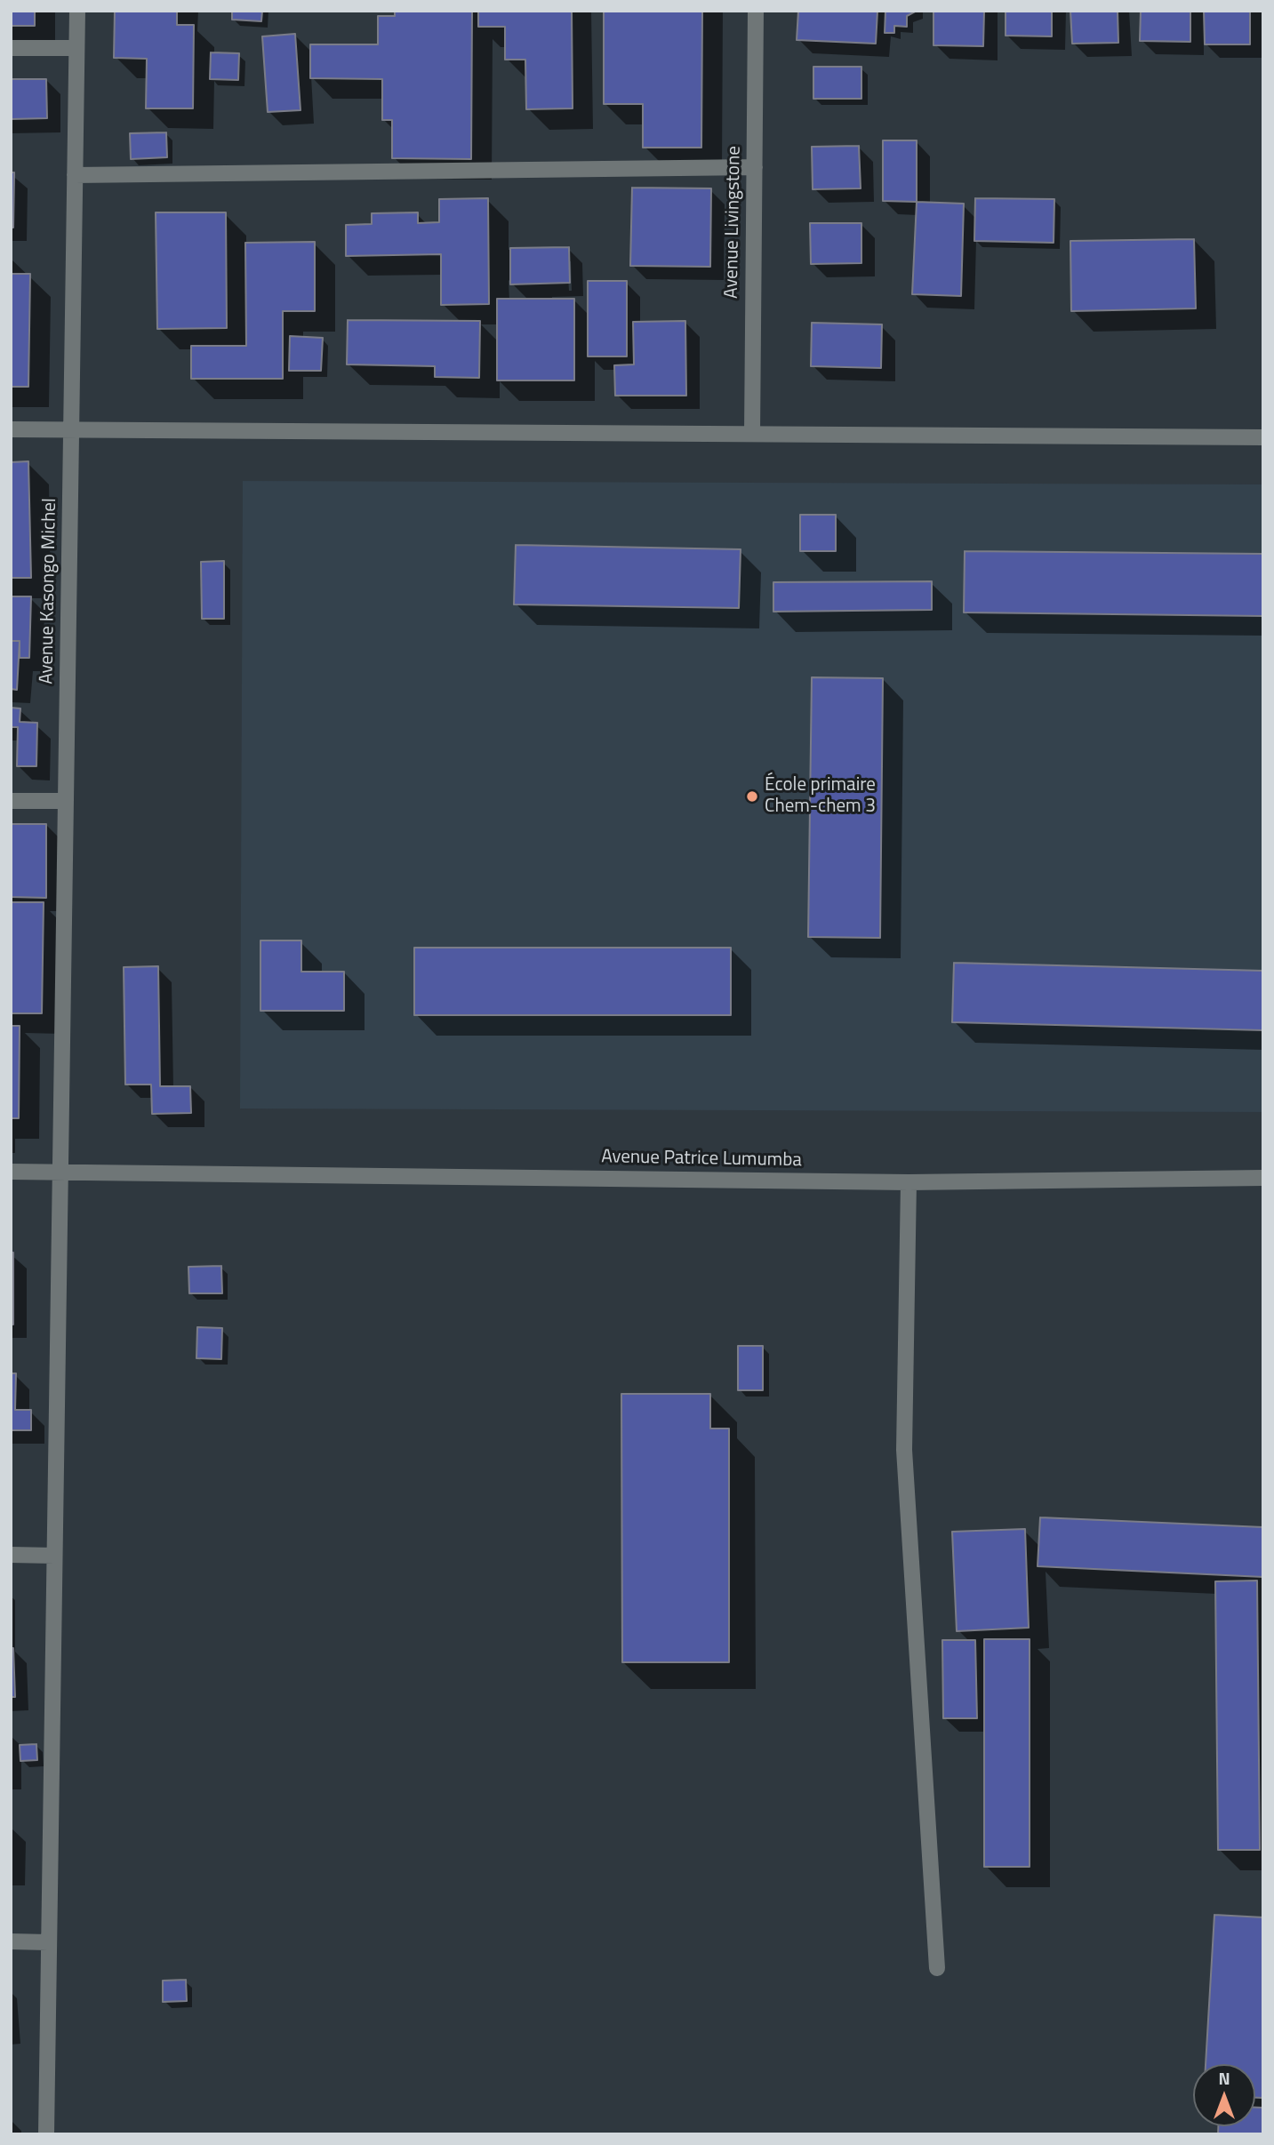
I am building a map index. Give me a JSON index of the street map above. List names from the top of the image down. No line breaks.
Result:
{"streets":{"street":["Avenue Livingstone","Avenue Kasongo Michel","Avenue Patrice Lumumba"]},"crossings":[["Avenue Kasongo Michel","Avenue Patrice Lumumba"]],"places":["École primaire Chem-chem 3"],"north":"top"}
